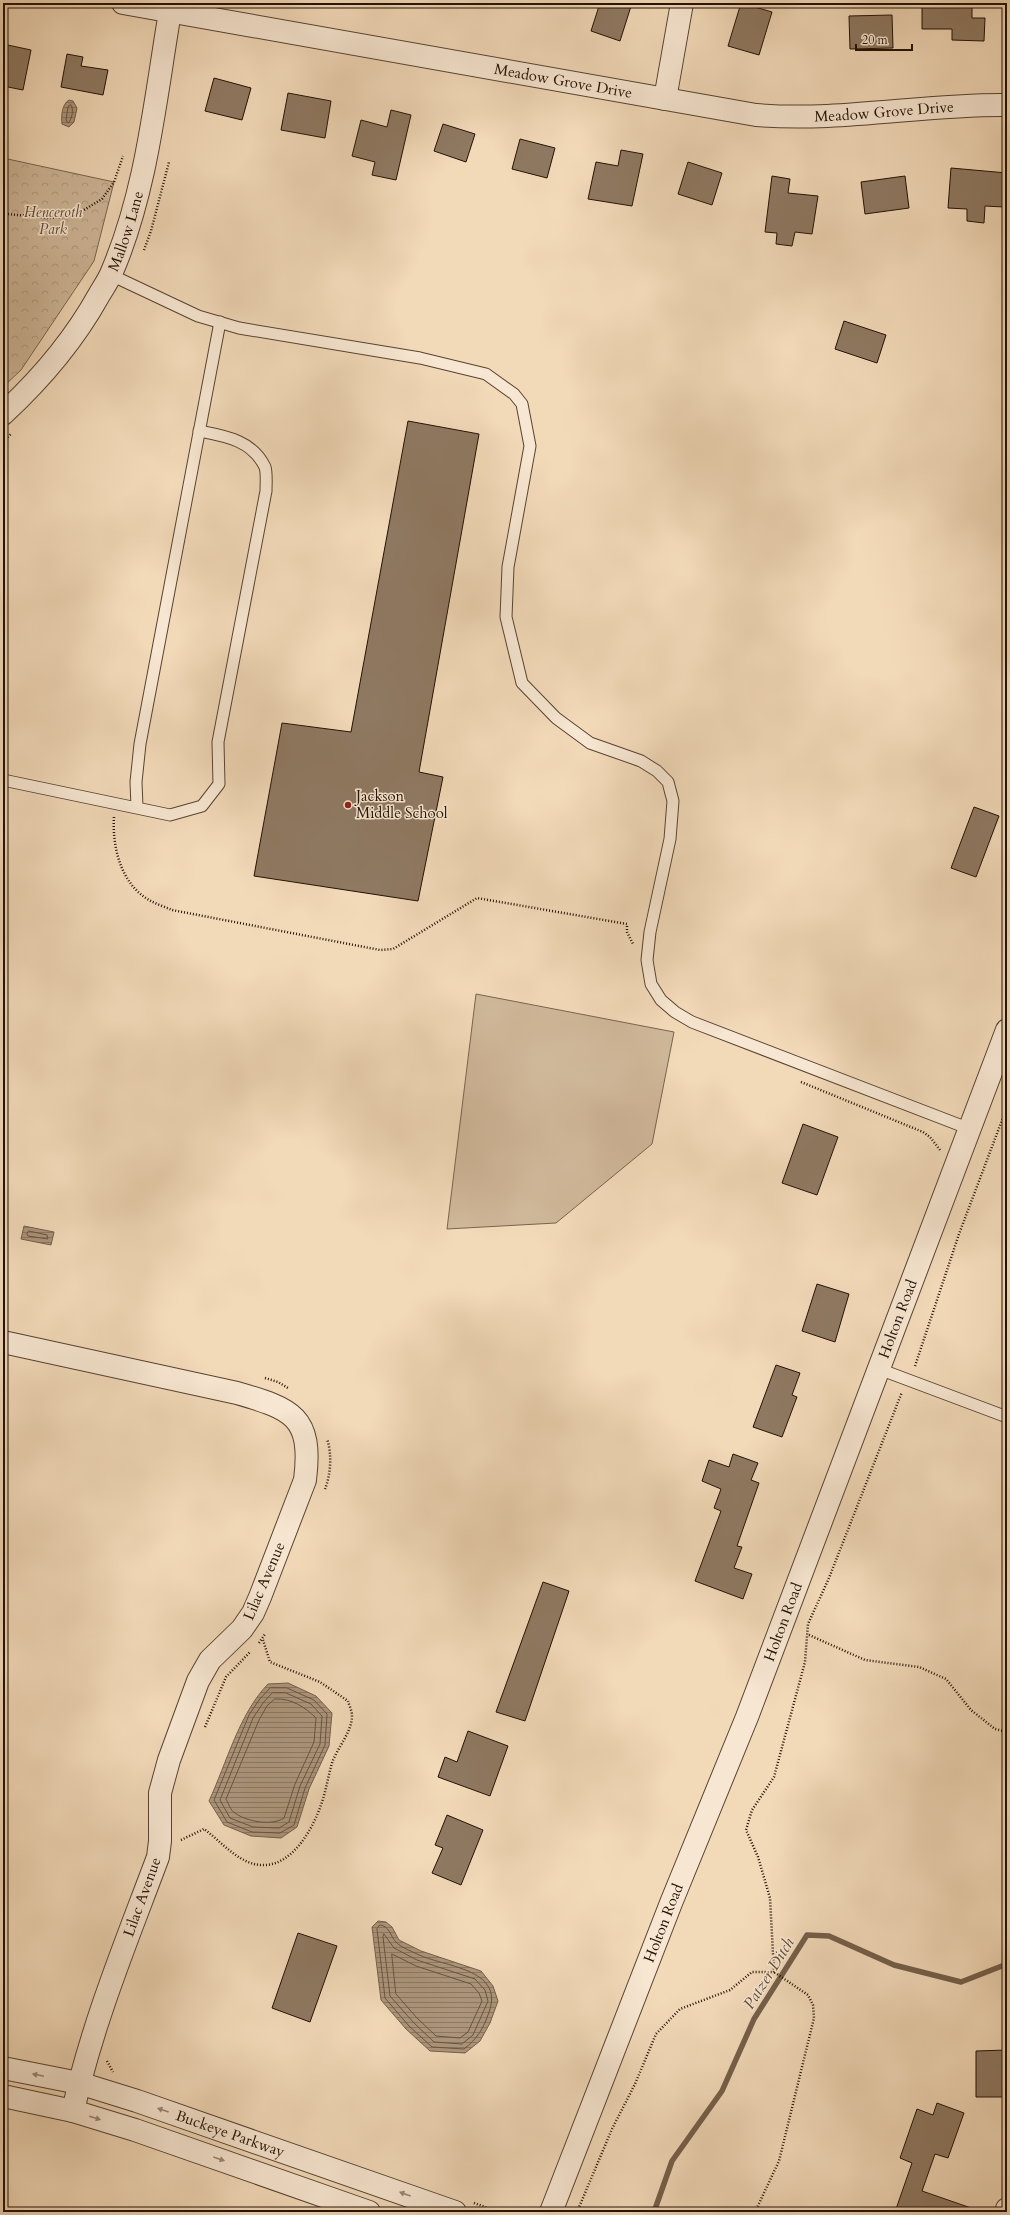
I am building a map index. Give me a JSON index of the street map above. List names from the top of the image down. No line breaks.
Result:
{"streets":{"street":["Meadow Grove Drive","Mallow Lane","Holton Road","Lilac Avenue","Buckeye Parkway"]},"crossings":[["Meadow Grove Drive","Mallow Lane"],["Lilac Avenue","Buckeye Parkway"]],"water":["Patzer Ditch"],"parks":["Henceroth Park"],"places":["Jackson Middle School"],"scale_bar":"20 m"}
